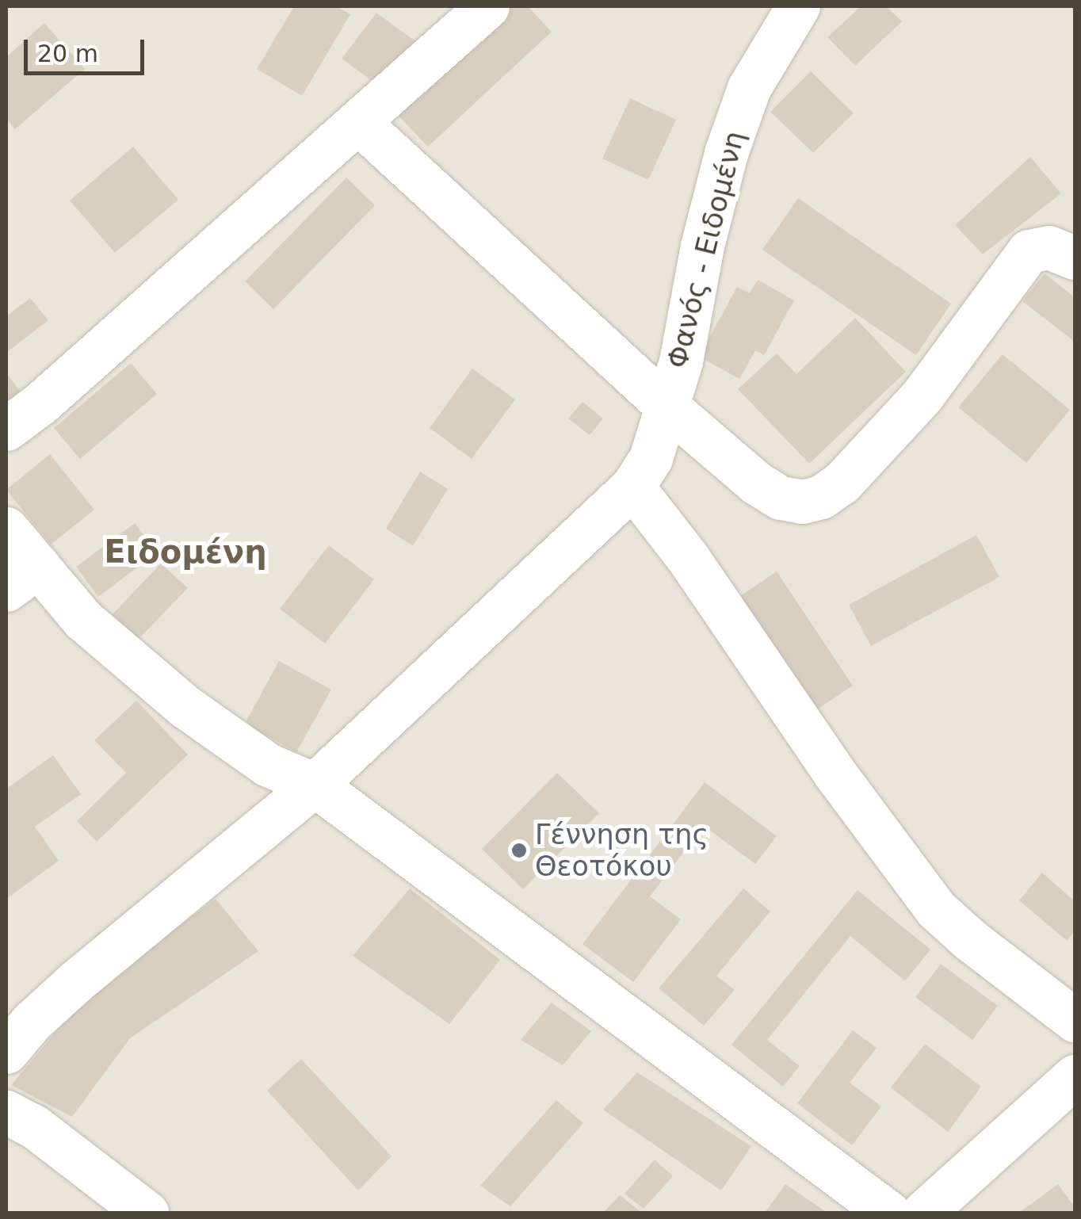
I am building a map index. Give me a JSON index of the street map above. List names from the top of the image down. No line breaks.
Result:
{"streets":{"street":["Φανός - Ειδομένη"]},"districts":["Ειδομένη"],"places":["Γέννηση της Θεοτόκου"],"scale_bar":"20 m"}
